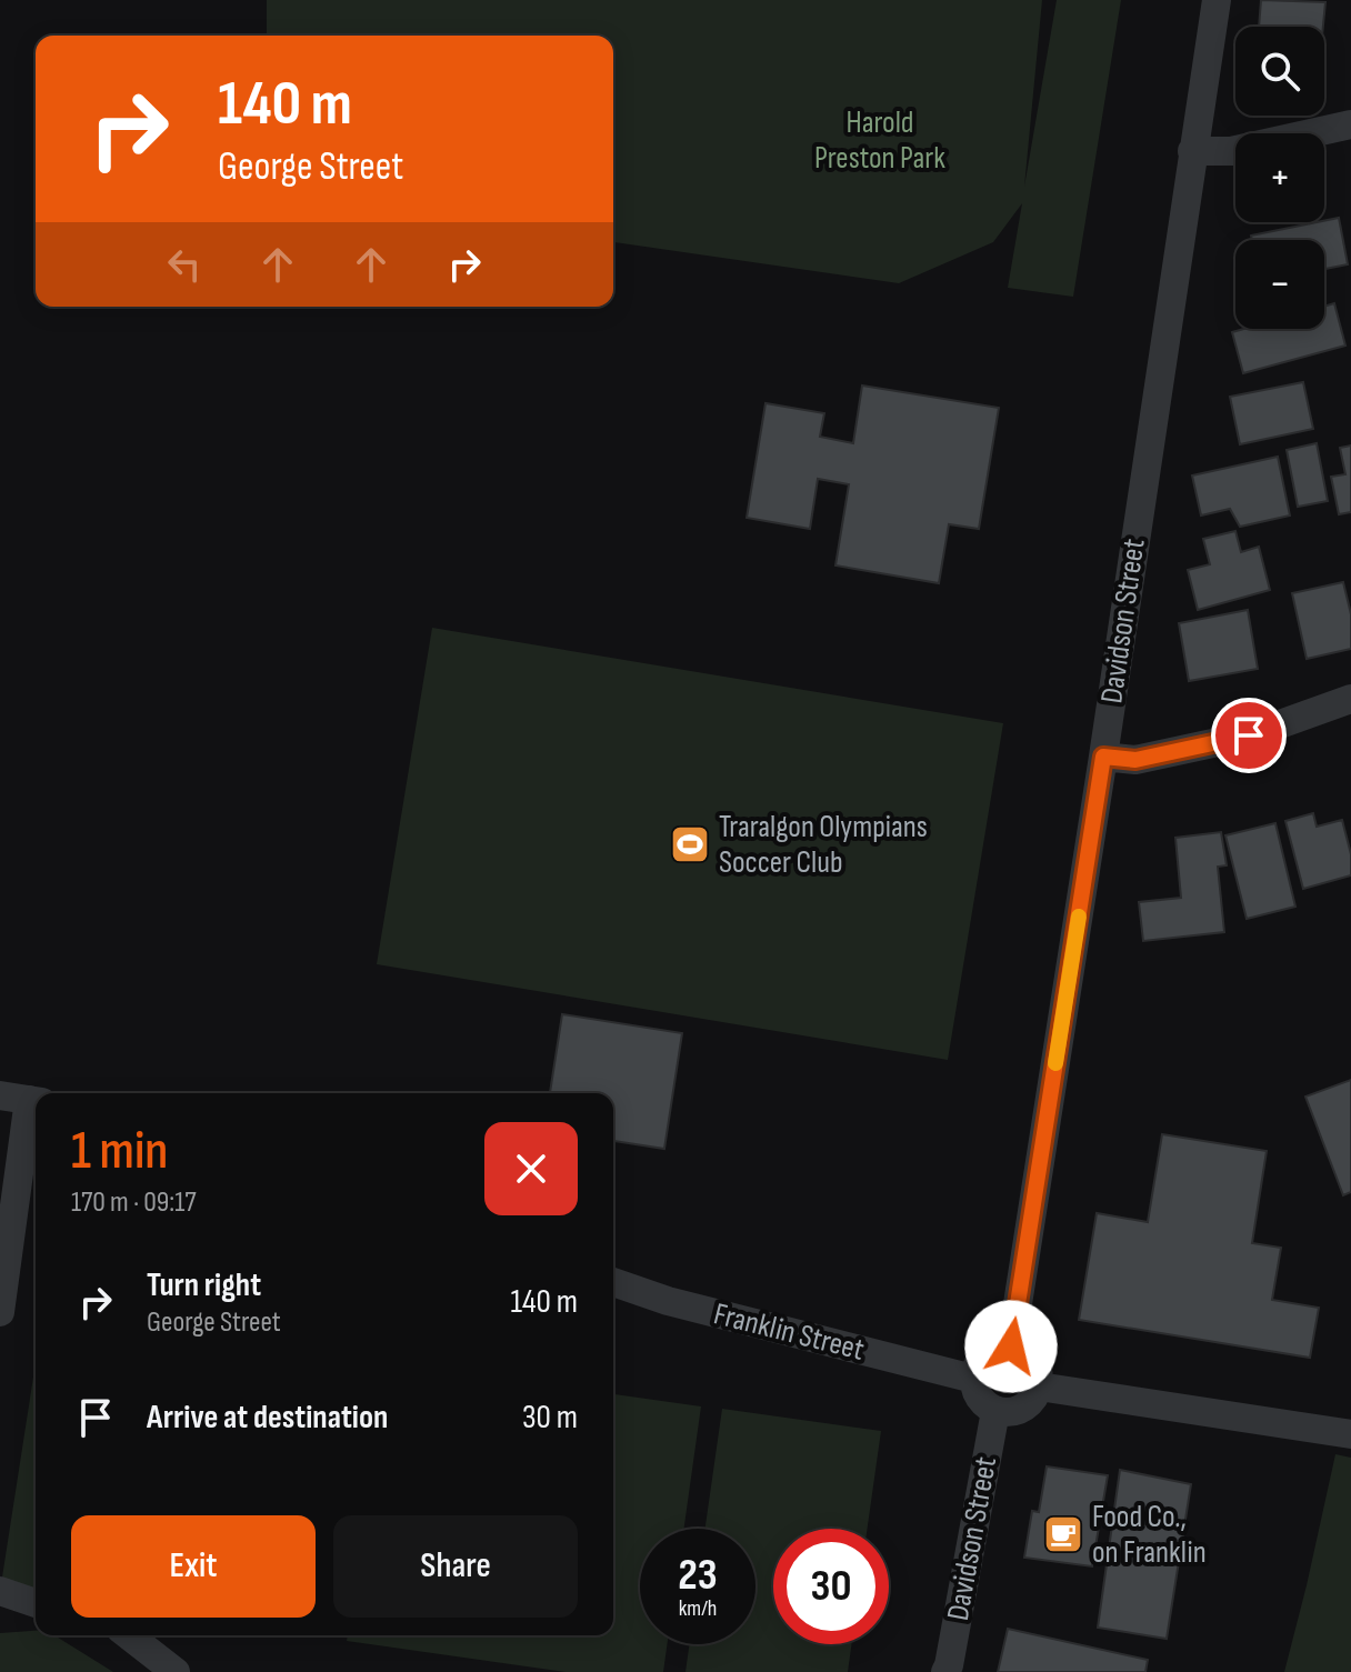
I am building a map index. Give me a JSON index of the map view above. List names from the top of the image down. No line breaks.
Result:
{"streets":{"street":["Davidson Street","Franklin Street"]},"crossings":[["Davidson Street","Franklin Street"]],"parks":["Harold Preston Park"],"places":{"sports":["Traralgon Olympians Soccer Club"],"cafe":["Food Co., on Franklin"]},"page":{"map_buttons":["+","−"],"turn":["140 m","George Street"],"heading":["1 min","170 m · 09:17"],"list":[{"name":"Turn right","note":"George Street","value":"140 m"},{"name":"Arrive at destination","value":"30 m"}],"buttons":["Exit","Share"],"speed":"23 km/h","limit":"30"}}
